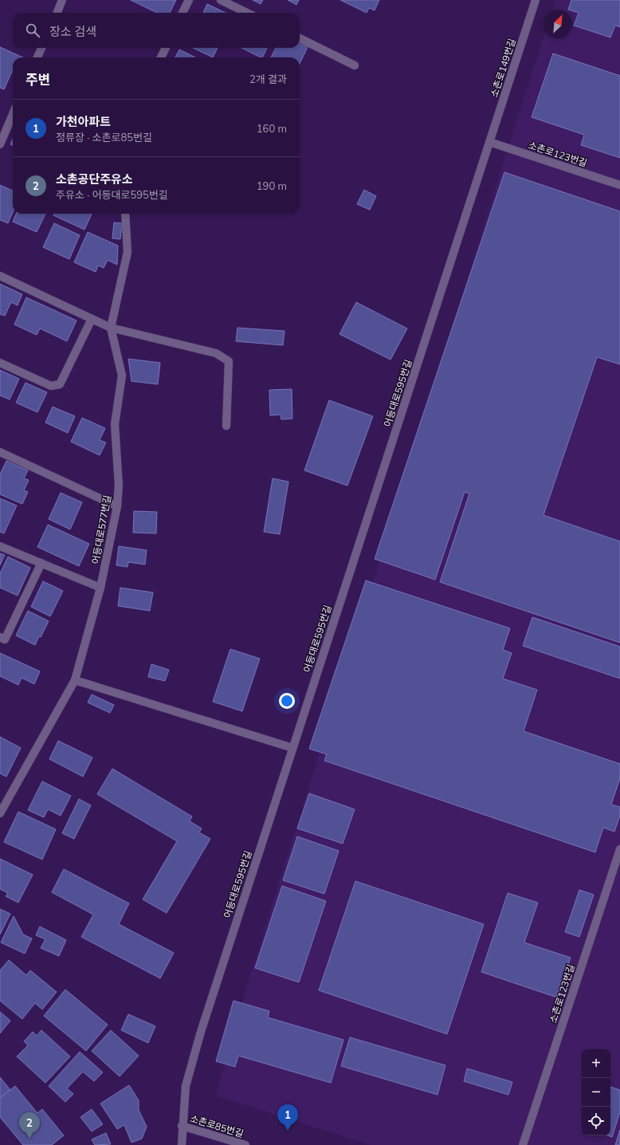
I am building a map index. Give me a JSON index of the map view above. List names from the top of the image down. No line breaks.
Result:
{"streets":{"street":["소촌로149번길","소촌로123번길","어등대로595번길","어등대로577번길","소촌로85번길"]},"crossings":[["소촌로149번길","소촌로123번길"],["소촌로149번길","어등대로595번길"],["소촌로123번길","어등대로595번길"],["어등대로595번길","소촌로85번길"]],"north":"top right","page":{"search":"장소 검색","heading":["주변","2개 결과"],"list":[{"mark":"1","name":"가천아파트","note":"정류장 · 소촌로85번길","value":"160 m"},{"mark":"2","name":"소촌공단주유소","note":"주유소 · 어등대로595번길","value":"190 m"}],"map_buttons":["+","−"],"pins":["1","2"]}}
